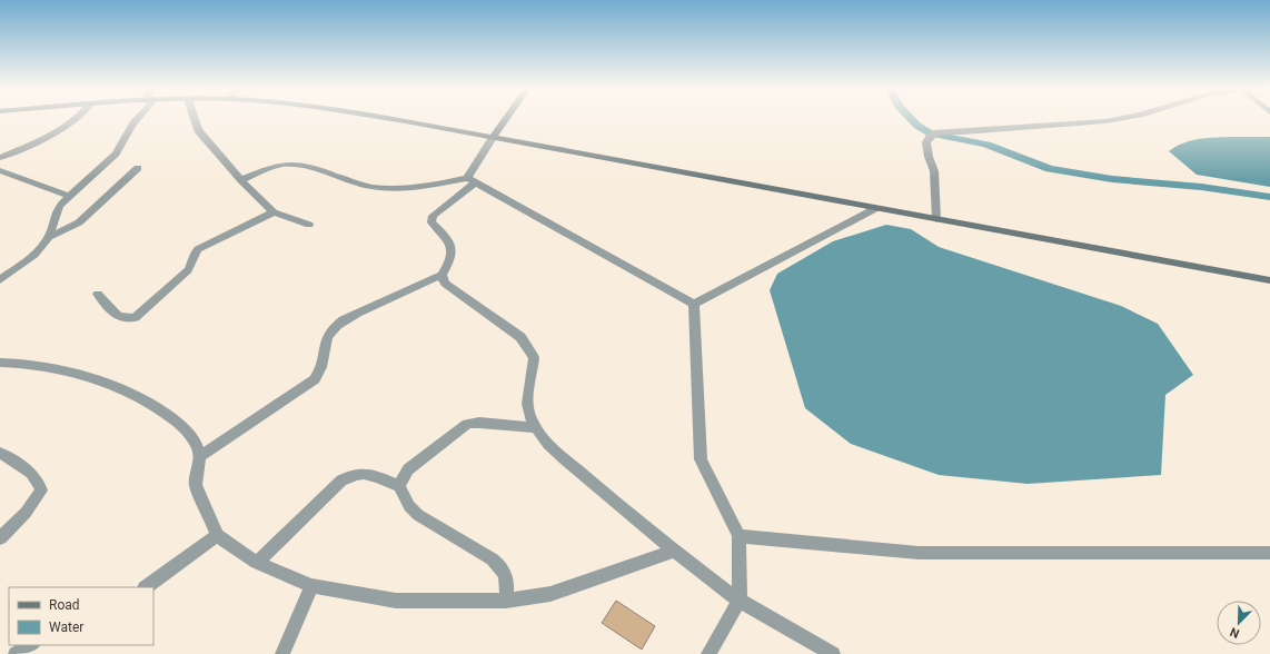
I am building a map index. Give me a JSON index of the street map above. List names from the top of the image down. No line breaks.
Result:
{"legend":["Road","Water"],"north":"bottom left"}
